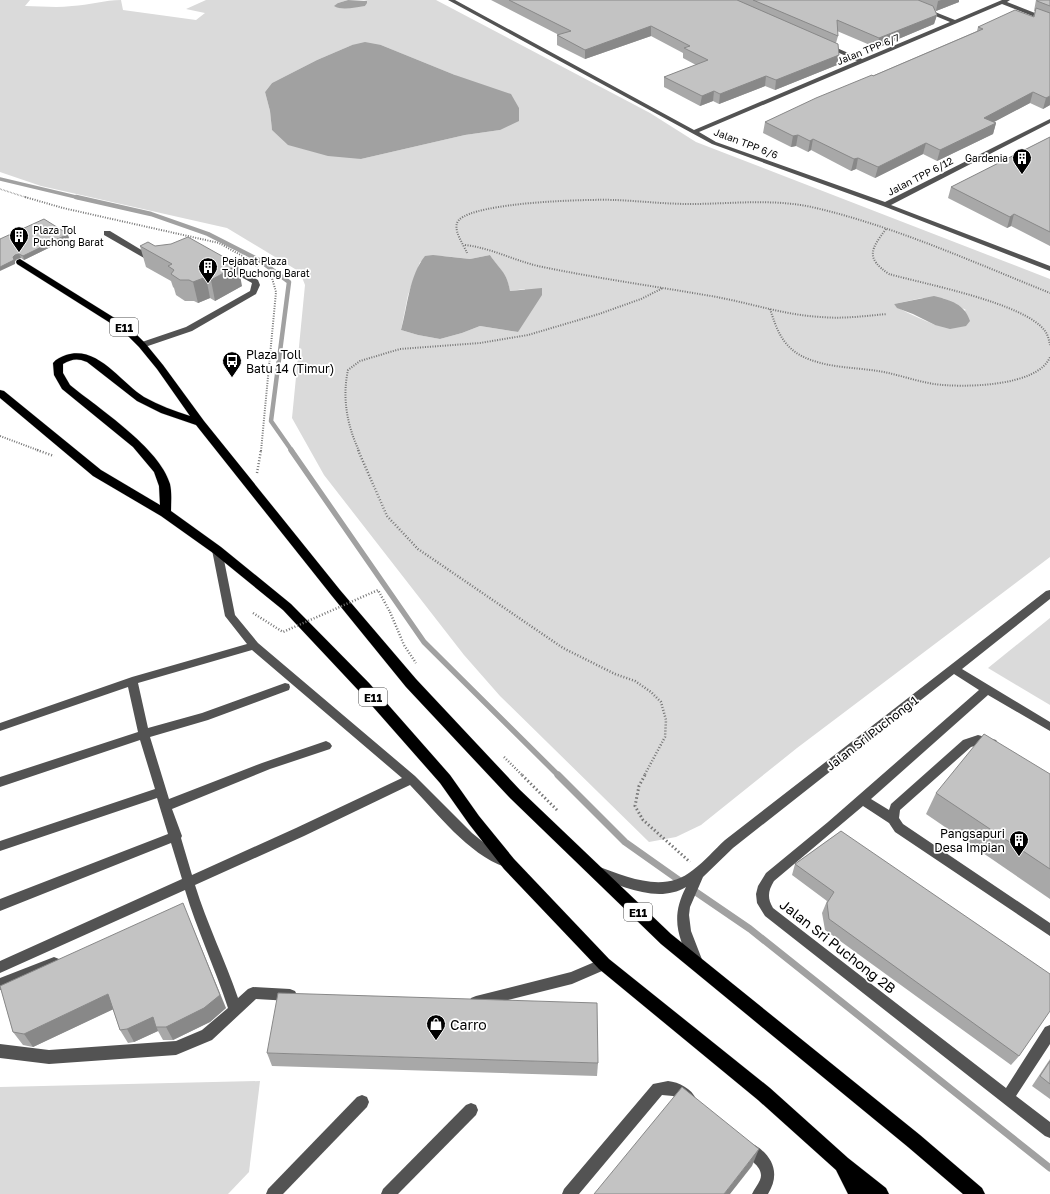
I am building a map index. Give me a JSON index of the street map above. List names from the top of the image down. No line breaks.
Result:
{"streets":{"highway":["E11"],"street":["Jalan TPP 6/7","Jalan TPP 6/6","Jalan TPP 6/12","Jalan Sri Puchong 1","Jalan Sri Puchong 2B"]},"crossings":[["Jalan TPP 6/7","Jalan TPP 6/6"],["Jalan TPP 6/6","Jalan TPP 6/12"],["E11","Jalan Sri Puchong 1"]],"places":{"building":["Gardenia","Plaza Tol Puchong Barat","Pejabat Plaza Tol Puchong Barat","Pangsapuri Desa Impian"],"bus stop":["Plaza Toll Batu 14 (Timur)"],"shop":["Carro"]}}
